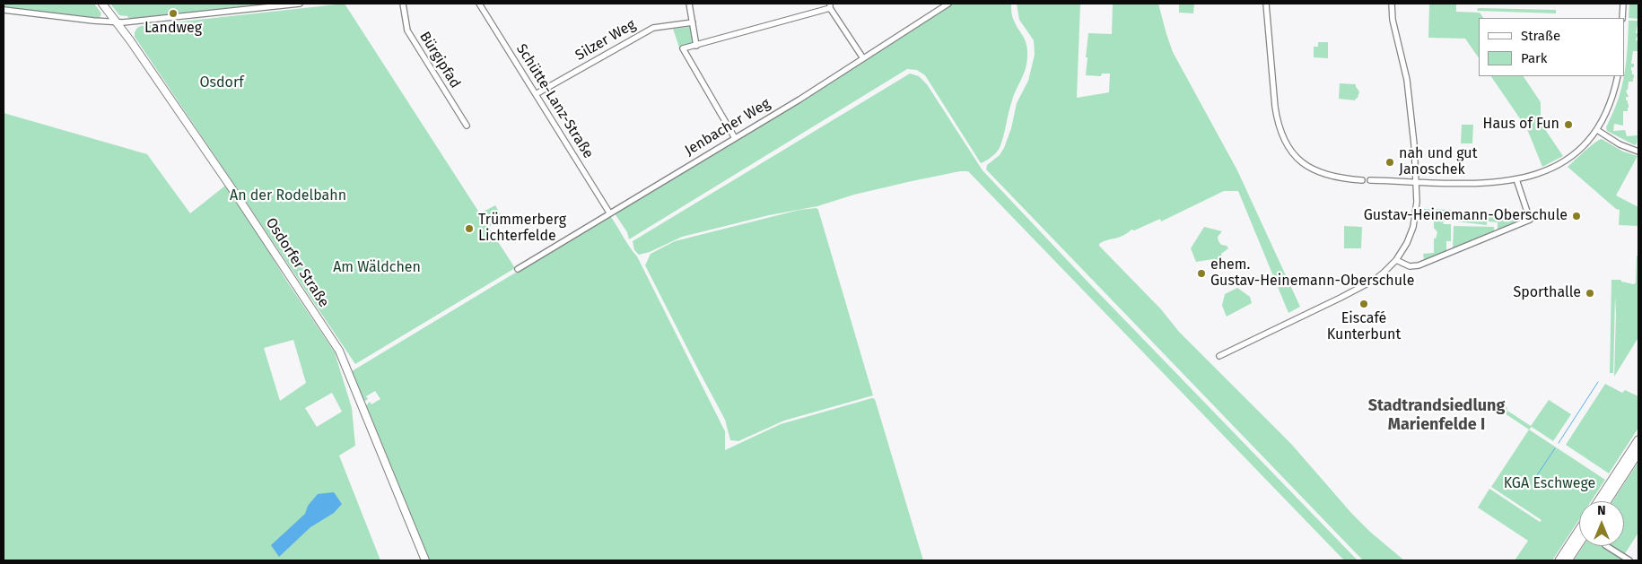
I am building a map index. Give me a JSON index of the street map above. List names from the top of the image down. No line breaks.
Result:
{"streets":{"street":["Silzer Weg","Bürgipfad","Schütte-Lanz-Straße","Jenbacher Weg","Osdorfer Straße"]},"crossings":[["Silzer Weg","Schütte-Lanz-Straße"],["Schütte-Lanz-Straße","Jenbacher Weg"]],"districts":["Stadtrandsiedlung Marienfelde I"],"parks":["Osdorf","An der Rodelbahn","Am Wäldchen","KGA Eschwege"],"places":["Landweg","Haus of Fun","nah und gut Janoschek","Gustav-Heinemann-Oberschule","Trümmerberg Lichterfelde","ehem. Gustav-Heinemann-Oberschule","Sporthalle","Eiscafé Kunterbunt"],"legend":["Straße","Park"],"north":"top"}
